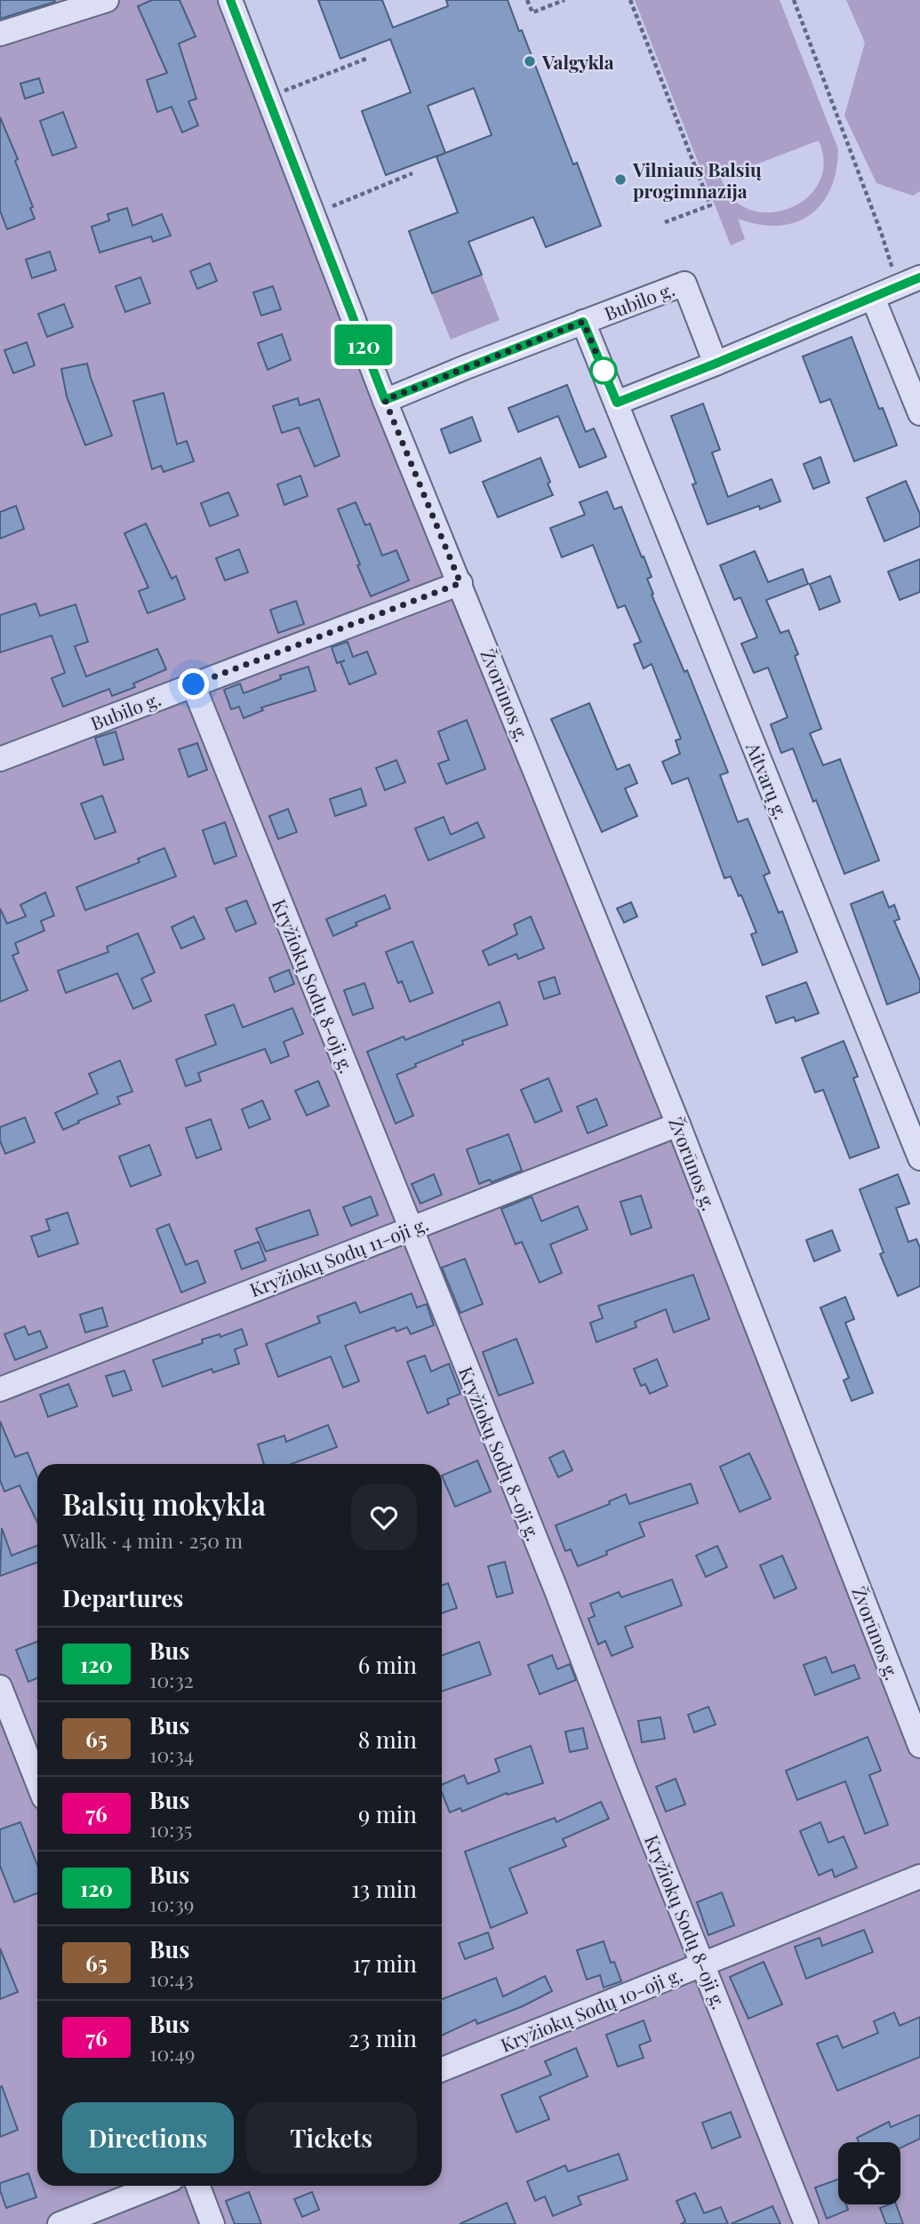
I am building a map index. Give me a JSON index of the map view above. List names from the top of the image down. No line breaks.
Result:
{"streets":{"street":["Bubilo g.","Žvorūnos g.","Aitvarų g.","Kryžiokų Sodų 8-oji g.","Kryžiokų Sodų 11-oji g.","Kryžiokų Sodų 10-oji g."]},"crossings":[["Bubilo g.","Žvorūnos g."],["Bubilo g.","Aitvarų g."],["Bubilo g.","Kryžiokų Sodų 8-oji g."],["Žvorūnos g.","Kryžiokų Sodų 11-oji g."],["Kryžiokų Sodų 8-oji g.","Kryžiokų Sodų 11-oji g."],["Kryžiokų Sodų 8-oji g.","Kryžiokų Sodų 10-oji g."]],"places":["Valgykla","Vilniaus Balsių progimnazija"],"lines":["bus line 120"],"page":{"on_map":"120","heading":[["Balsių mokykla","Walk · 4 min · 250 m"],"Departures"],"list":[{"mark":"120","name":"Bus","note":"10:32","value":"6 min"},{"mark":"65","name":"Bus","note":"10:34","value":"8 min"},{"mark":"76","name":"Bus","note":"10:35","value":"9 min"},{"mark":"120","name":"Bus","note":"10:39","value":"13 min"},{"mark":"65","name":"Bus","note":"10:43","value":"17 min"},{"mark":"76","name":"Bus","note":"10:49","value":"23 min"}],"buttons":["Directions","Tickets"]}}
